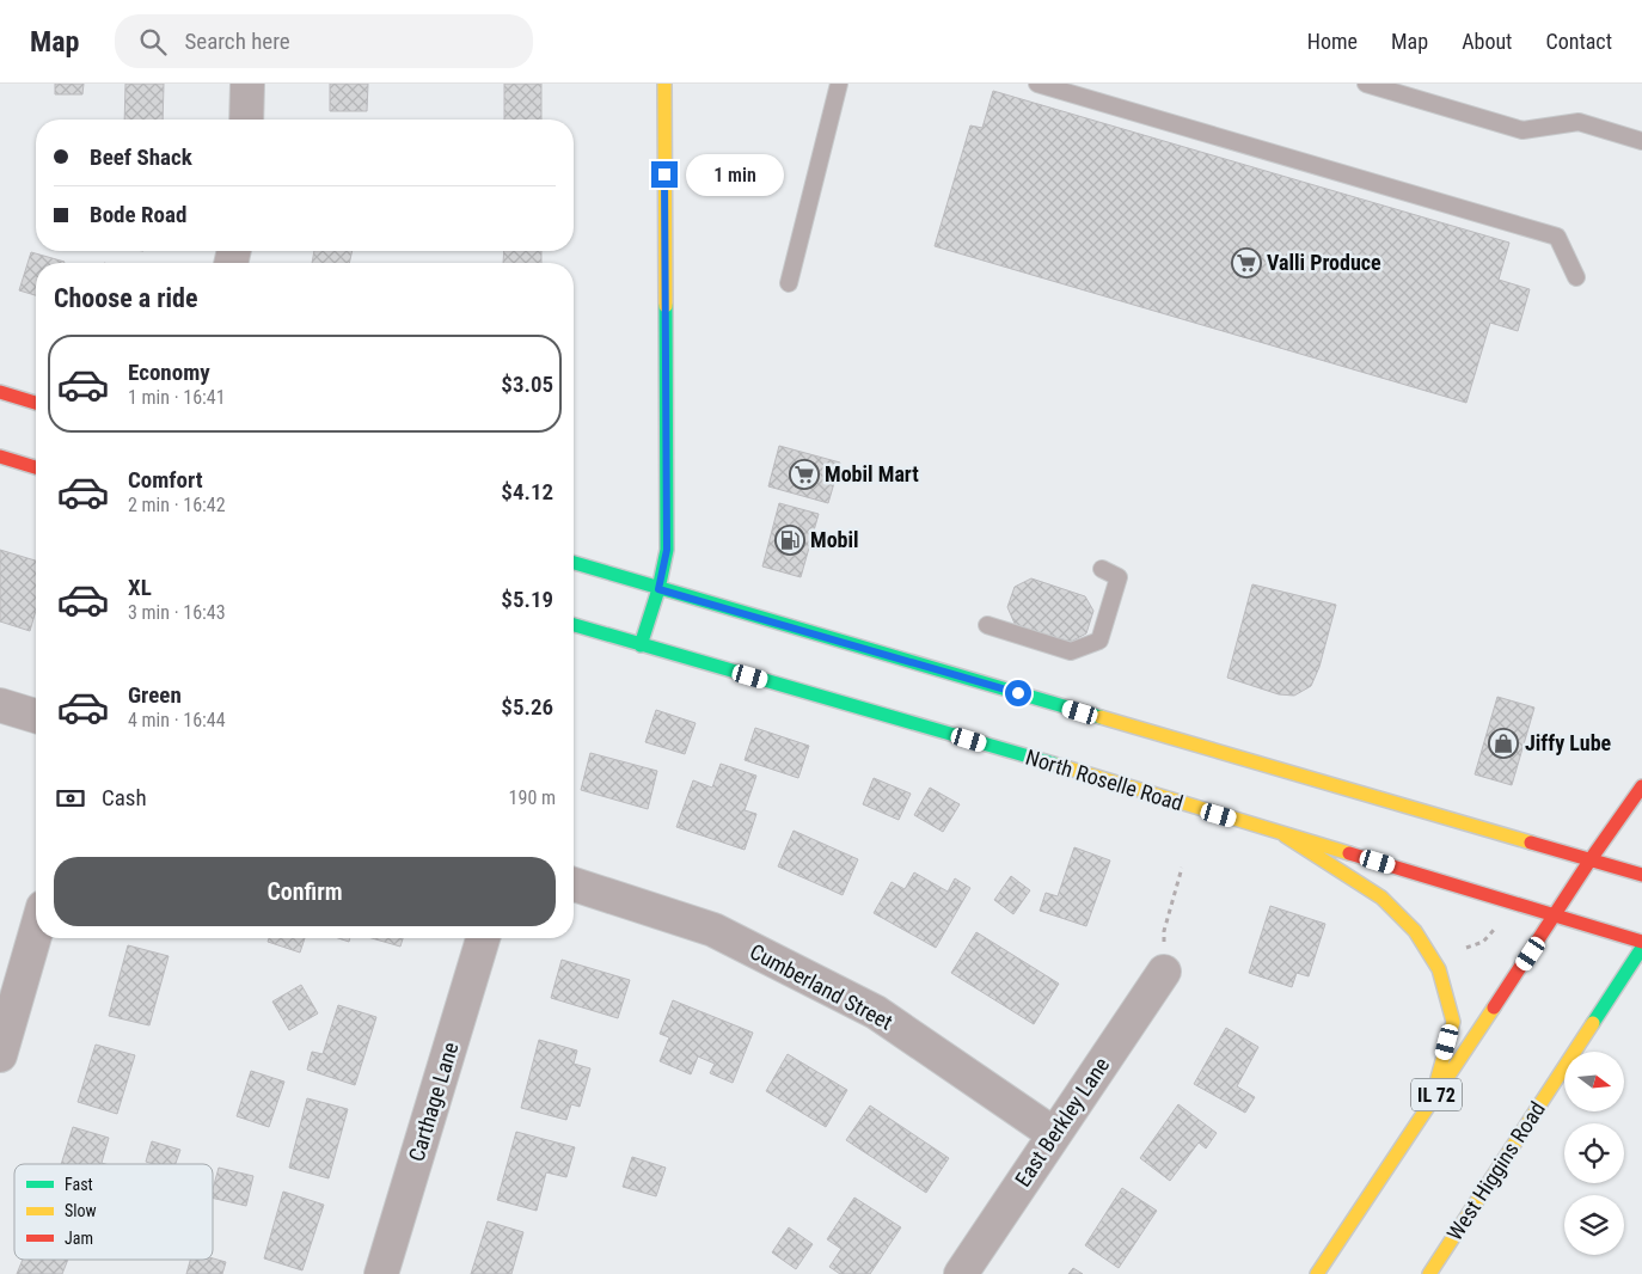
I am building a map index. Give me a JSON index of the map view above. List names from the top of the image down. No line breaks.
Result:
{"streets":{"main road":["North Roselle Road","IL 72","West Higgins Road"],"street":["Cumberland Street","Carthage Lane","East Berkley Lane"]},"crossings":[["North Roselle Road","IL 72"],["Cumberland Street","East Berkley Lane"]],"places":{"supermarket":["Valli Produce","Mobil Mart"],"fuel station":["Mobil"],"shop":["Jiffy Lube"]},"legend":["Fast","Slow","Jam"],"north":"right","page":{"header":"Map","search":"Search here","nav":["Home","Map","About","Contact"],"banner":["Beef Shack","Bode Road"],"bubble":"1 min","heading":"Choose a ride","list":[{"name":"Economy","note":"1 min · 16:41","value":"$3.05"},{"name":"Comfort","note":"2 min · 16:42","value":"$4.12"},{"name":"XL","note":"3 min · 16:43","value":"$5.19"},{"name":"Green","note":"4 min · 16:44","value":"$5.26"}],"pay":["Cash","190 m"],"buttons":"Confirm"}}
